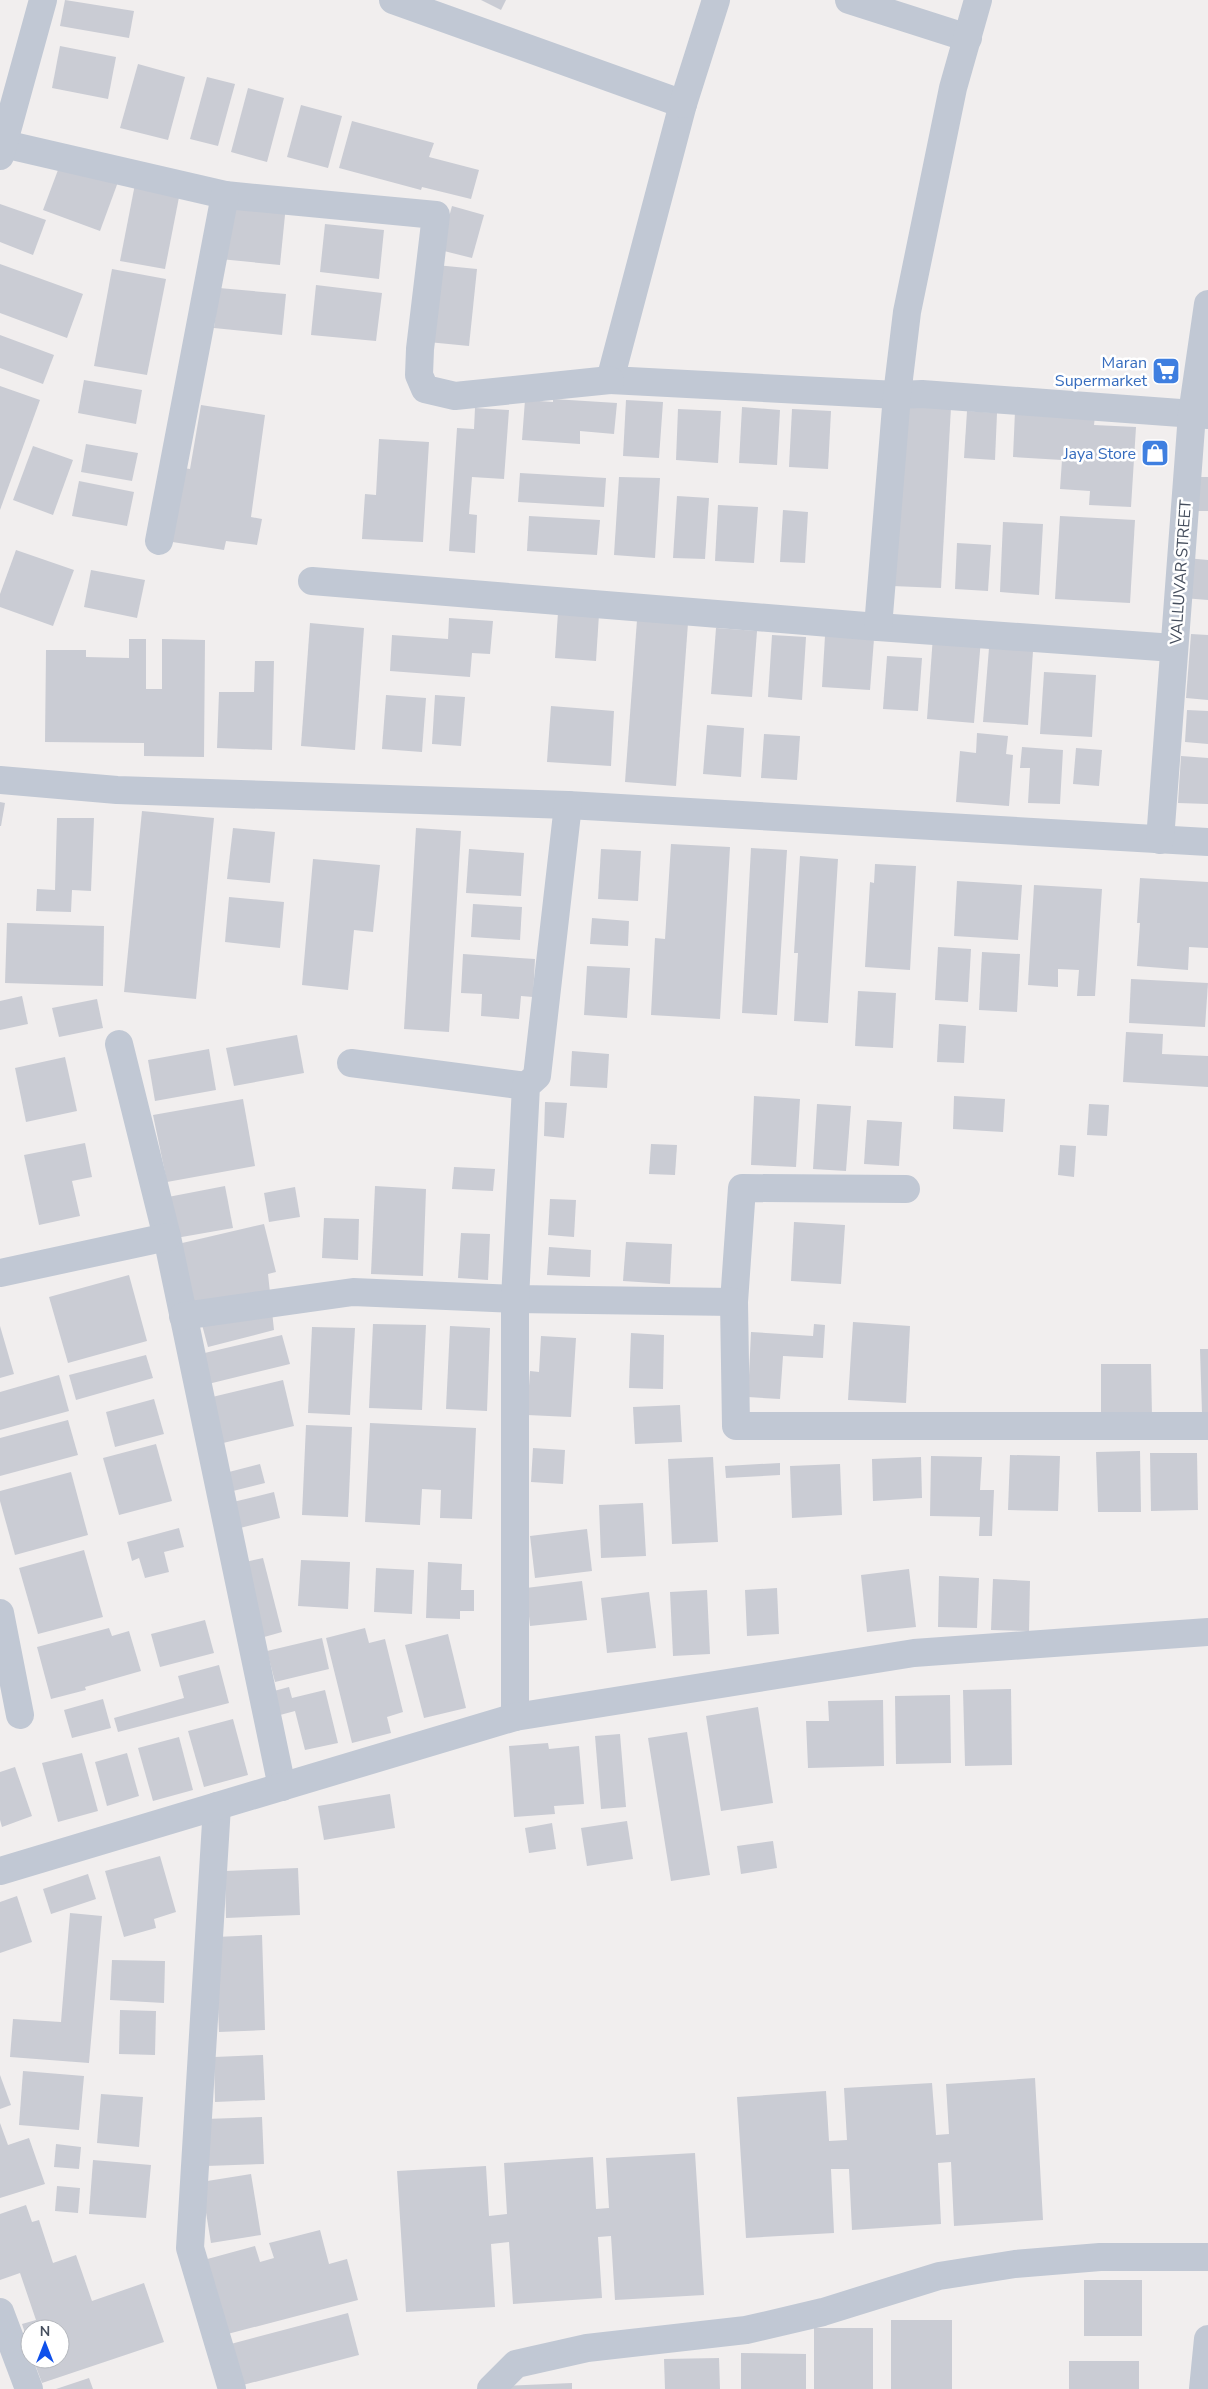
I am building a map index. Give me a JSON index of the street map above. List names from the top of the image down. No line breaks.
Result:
{"streets":{"street":["VALLUVAR STREET"]},"places":{"supermarket":["Maran Supermarket"],"shop":["Jaya Store"]},"north":"top"}
